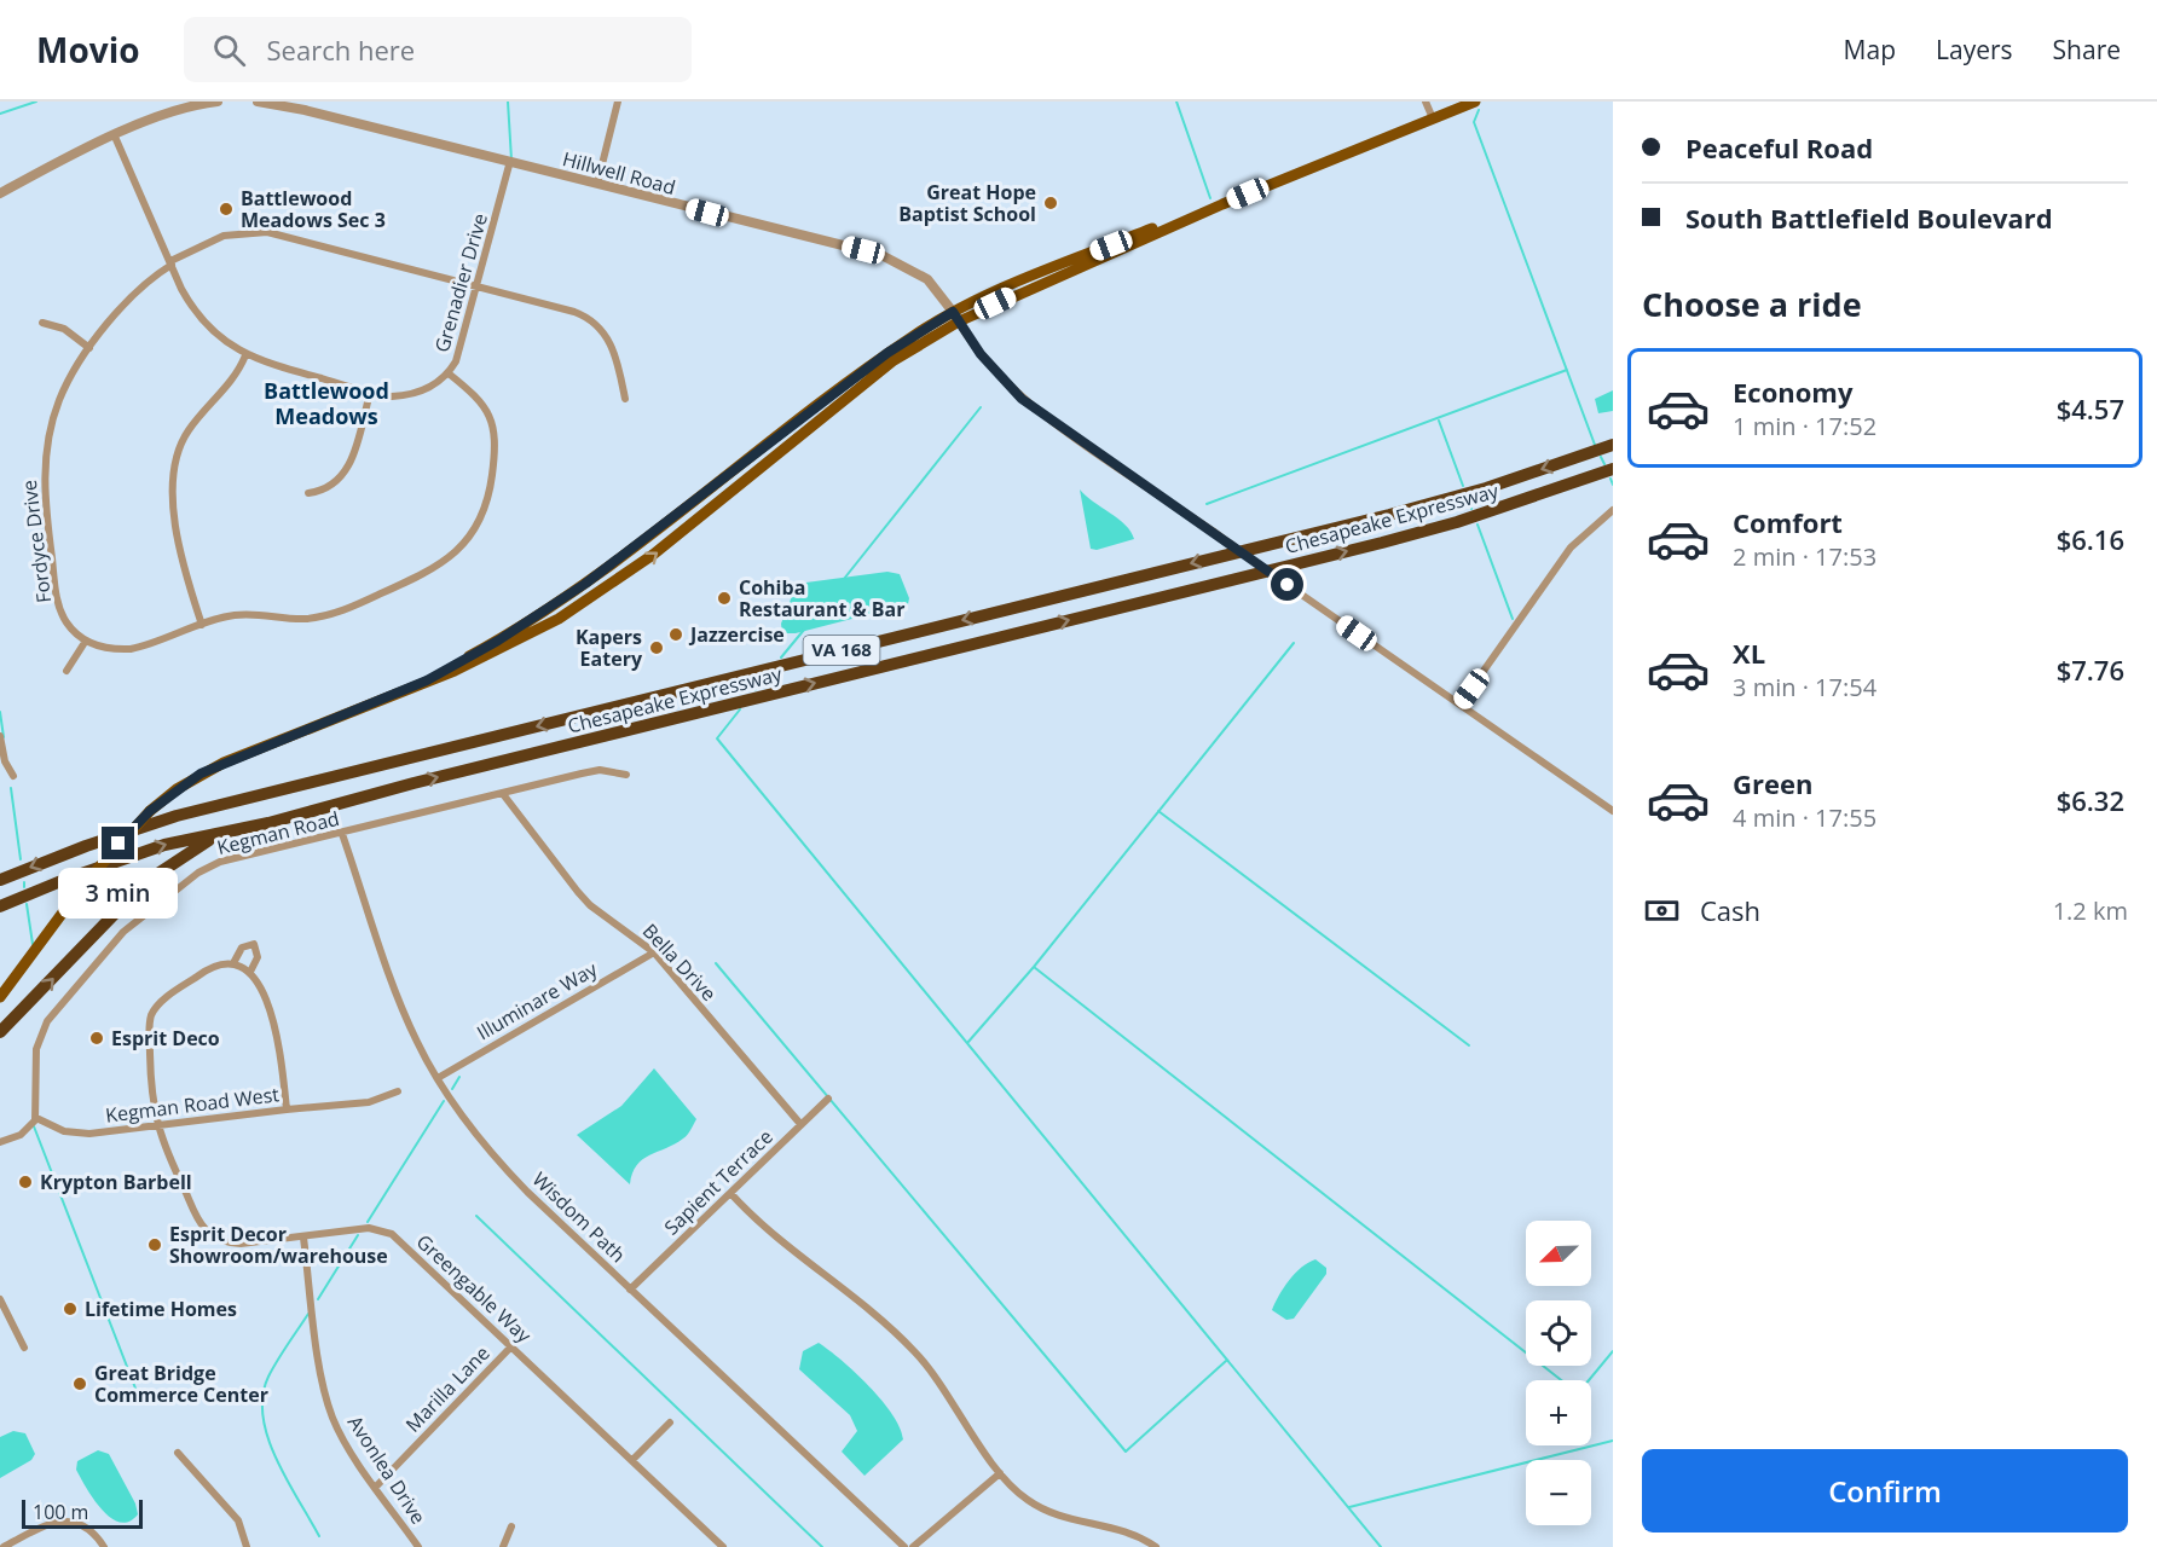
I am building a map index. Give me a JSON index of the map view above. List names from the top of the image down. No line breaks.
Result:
{"streets":{"highway":["Chesapeake Expressway","VA 168"],"street":["Hillwell Road","Grenadier Drive","Fordyce Drive","Kegman Road","Bella Drive","Illuminare Way","Kegman Road West","Sapient Terrace","Wisdom Path","Greengable Way","Marilla Lane","Avonlea Drive"]},"crossings":[["Hillwell Road","Grenadier Drive"],["Grenadier Drive","Fordyce Drive"],["Kegman Road","Bella Drive"],["Kegman Road","Kegman Road West"],["Kegman Road","Wisdom Path"],["Bella Drive","Illuminare Way"],["Bella Drive","Sapient Terrace"],["Illuminare Way","Wisdom Path"],["Kegman Road West","Greengable Way"],["Sapient Terrace","Wisdom Path"],["Greengable Way","Marilla Lane"],["Greengable Way","Avonlea Drive"],["Marilla Lane","Avonlea Drive"]],"districts":["Battlewood Meadows"],"places":["Great Hope Baptist School","Battlewood Meadows Sec 3","Cohiba Restaurant & Bar","Jazzercise","Kapers Eatery","Esprit Deco","Krypton Barbell","Esprit Decor Showroom/warehouse","Lifetime Homes","Great Bridge Commerce Center"],"scale_bar":"100 m","north":"bottom left","page":{"header":"Movio","search":"Search here","nav":["Map","Layers","Share"],"banner":["Peaceful Road","South Battlefield Boulevard"],"heading":"Choose a ride","list":[{"name":"Economy","note":"1 min · 17:52","value":"$4.57"},{"name":"Comfort","note":"2 min · 17:53","value":"$6.16"},{"name":"XL","note":"3 min · 17:54","value":"$7.76"},{"name":"Green","note":"4 min · 17:55","value":"$6.32"}],"bubble":"3 min","pay":["Cash","1.2 km"],"map_buttons":["+","−"],"buttons":"Confirm","scale":"100 m"}}
